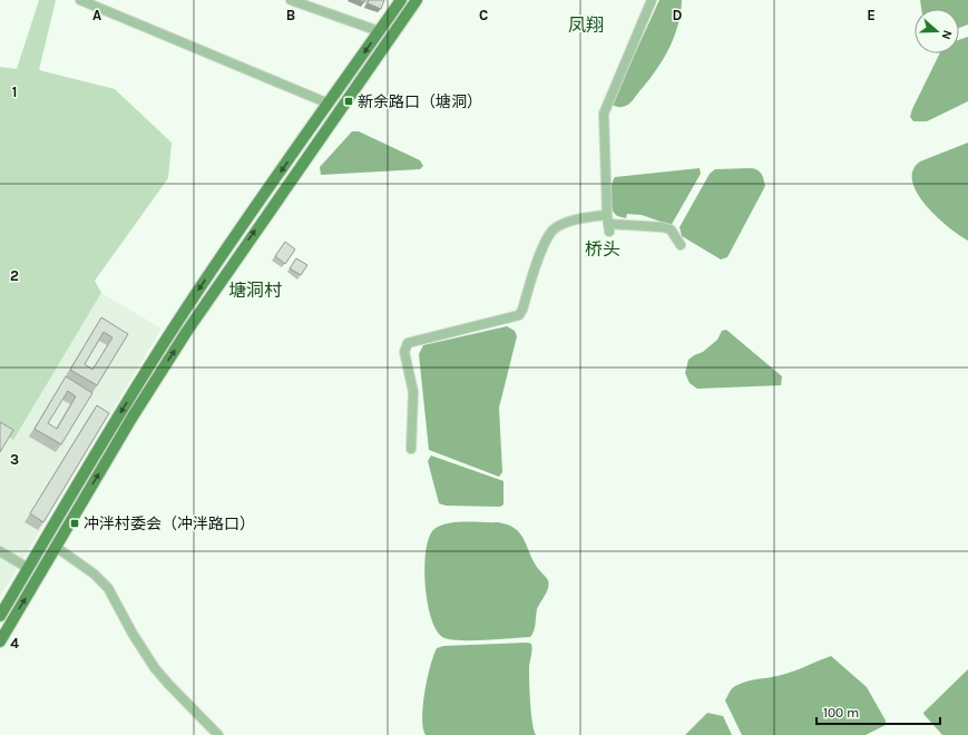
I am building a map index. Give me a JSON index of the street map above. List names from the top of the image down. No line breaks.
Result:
{"districts":["凤翔","桥头","塘洞村"],"places":{"transit":["新余路口（塘洞）","冲泮村委会（冲泮路口）"]},"scale_bar":"100 m","north":"right","grid":{"columns":["A","B","C","D","E"],"rows":["1","2","3","4"]}}
